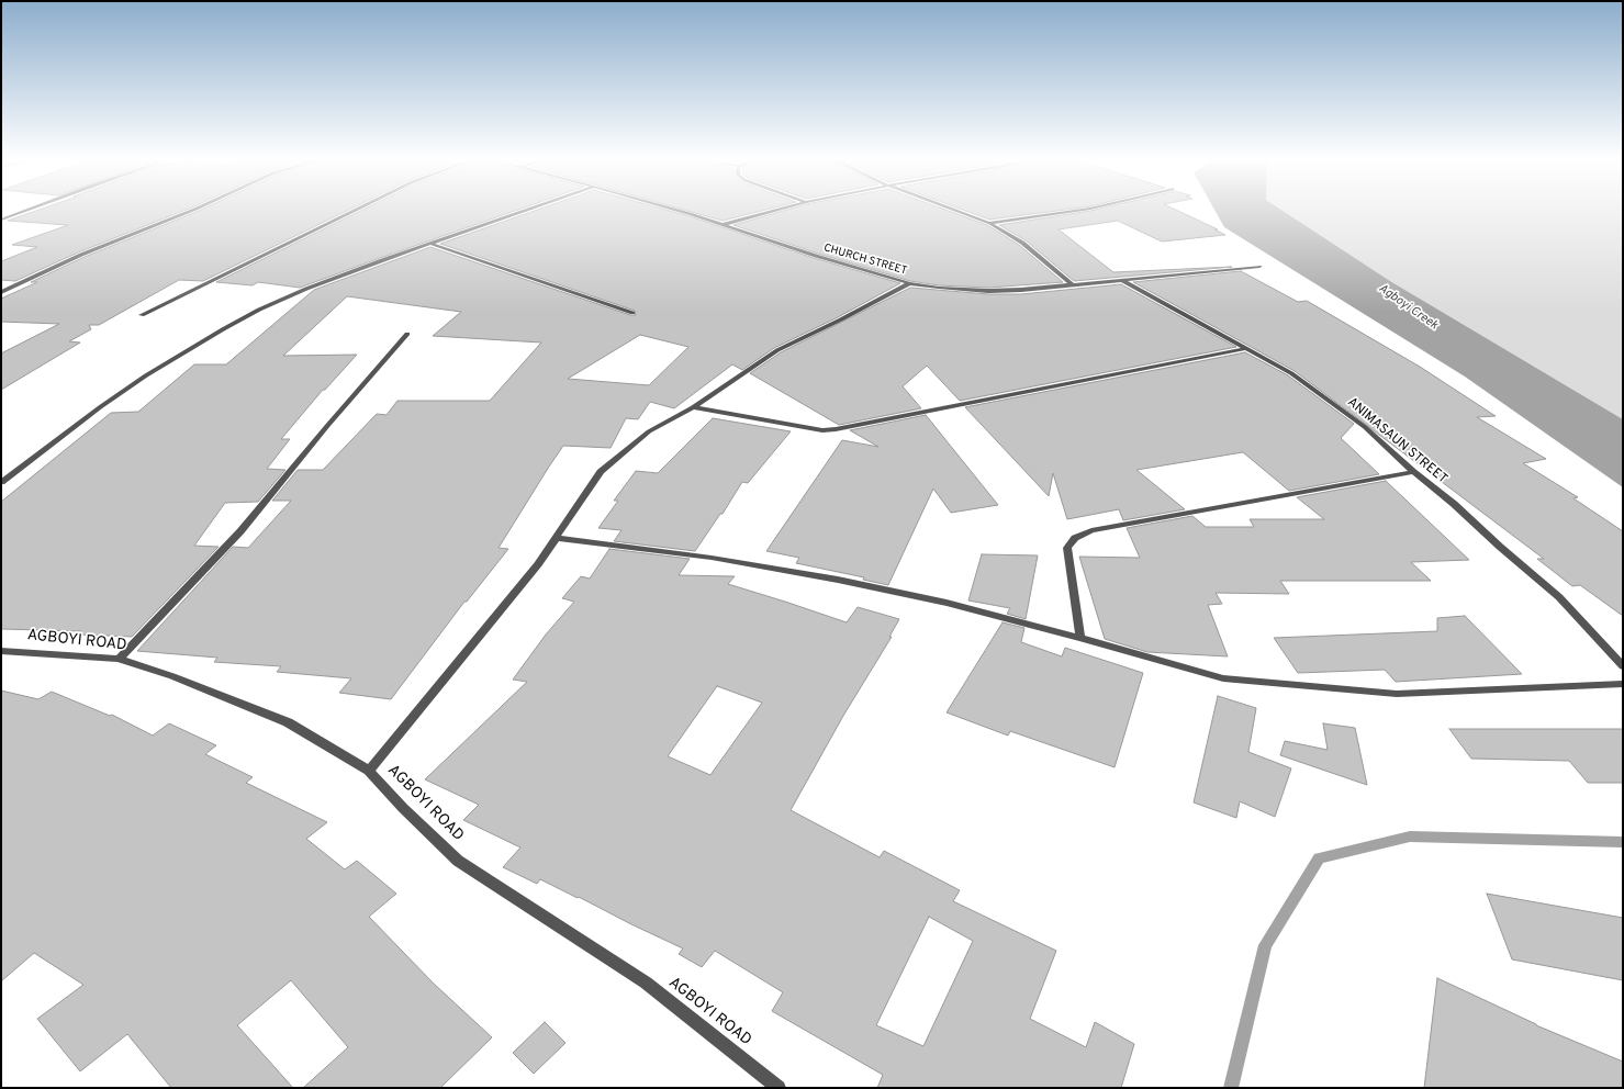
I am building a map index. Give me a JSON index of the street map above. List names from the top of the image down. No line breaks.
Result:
{"streets":{"street":["CHURCH STREET","ANIMASAUN STREET","AGBOYI ROAD"]},"crossings":[["CHURCH STREET","ANIMASAUN STREET"]],"water":["Agboyi Creek"]}
